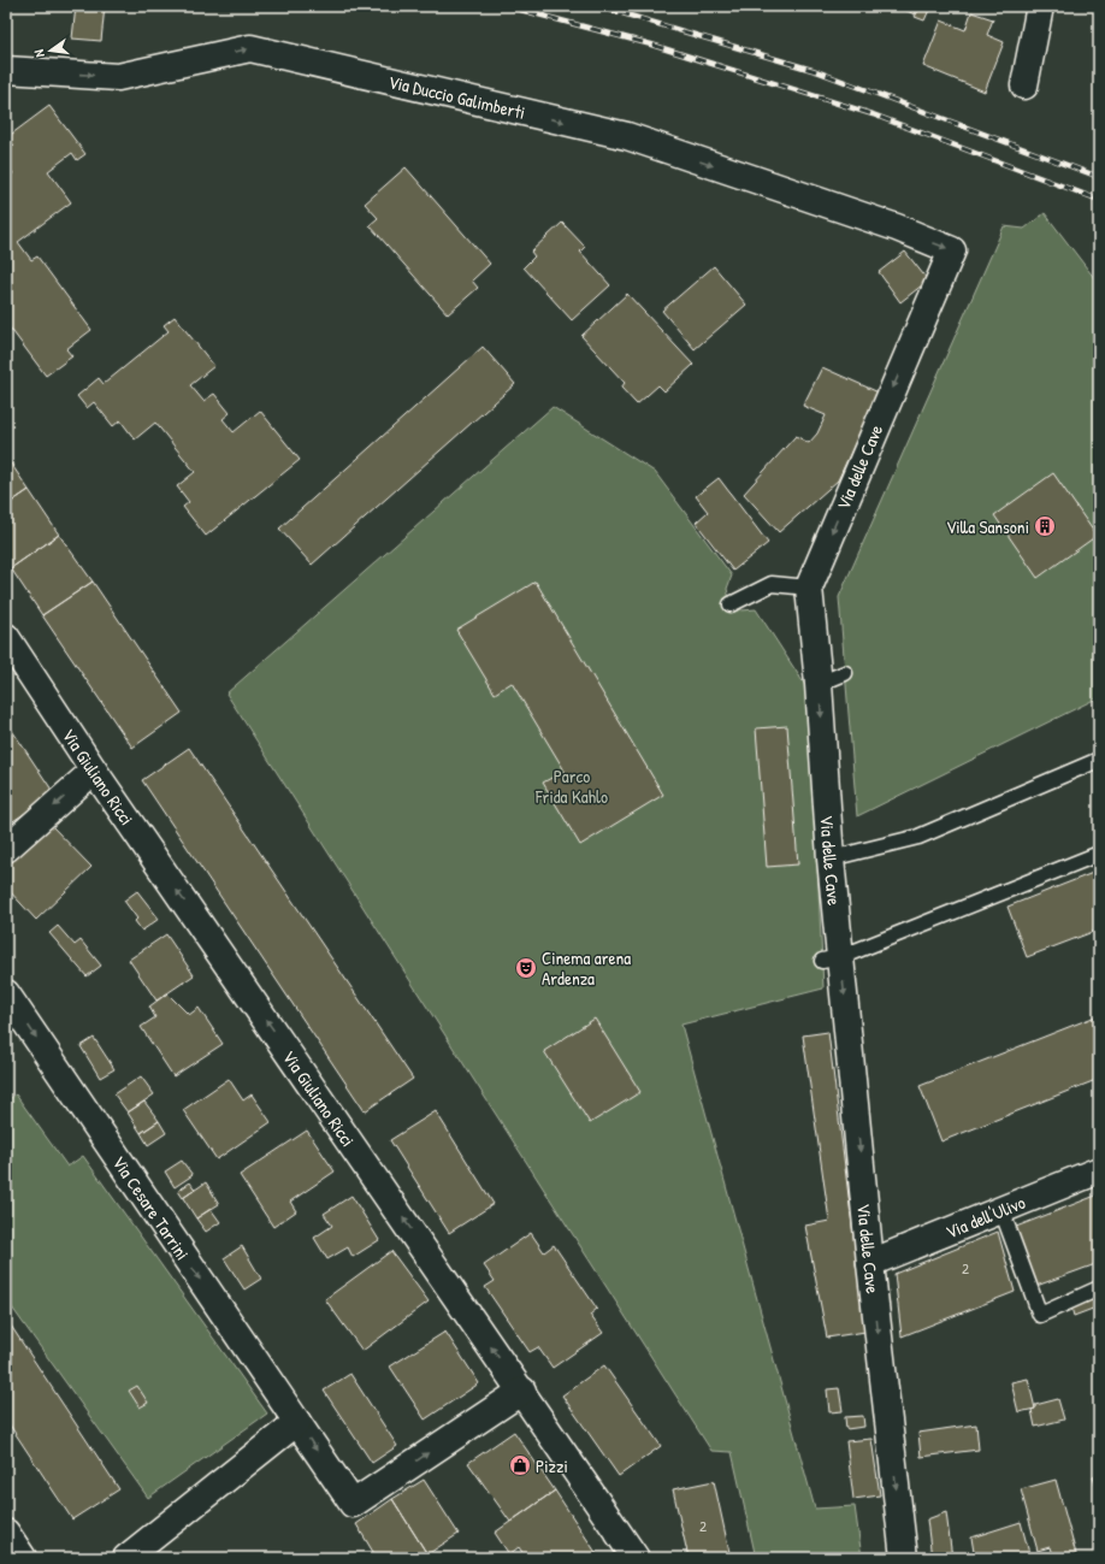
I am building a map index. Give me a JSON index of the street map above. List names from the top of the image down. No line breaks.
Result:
{"streets":{"street":["Via Duccio Galimberti","Via delle Cave","Via Giuliano Ricci","Via Cesare Tarrini","Via dell'Ulivo"]},"crossings":[["Via Duccio Galimberti","Via delle Cave"],["Via delle Cave","Via dell'Ulivo"],["Via Giuliano Ricci","Via Cesare Tarrini"]],"one_way":["Via Duccio Galimberti","Via delle Cave","Via Giuliano Ricci"],"parks":["Parco Frida Kahlo"],"places":{"building":["Villa Sansoni"],"theatre":["Cinema arena Ardenza"],"shop":["Pizzi"]},"house_numbers":["2","2"],"north":"left"}
